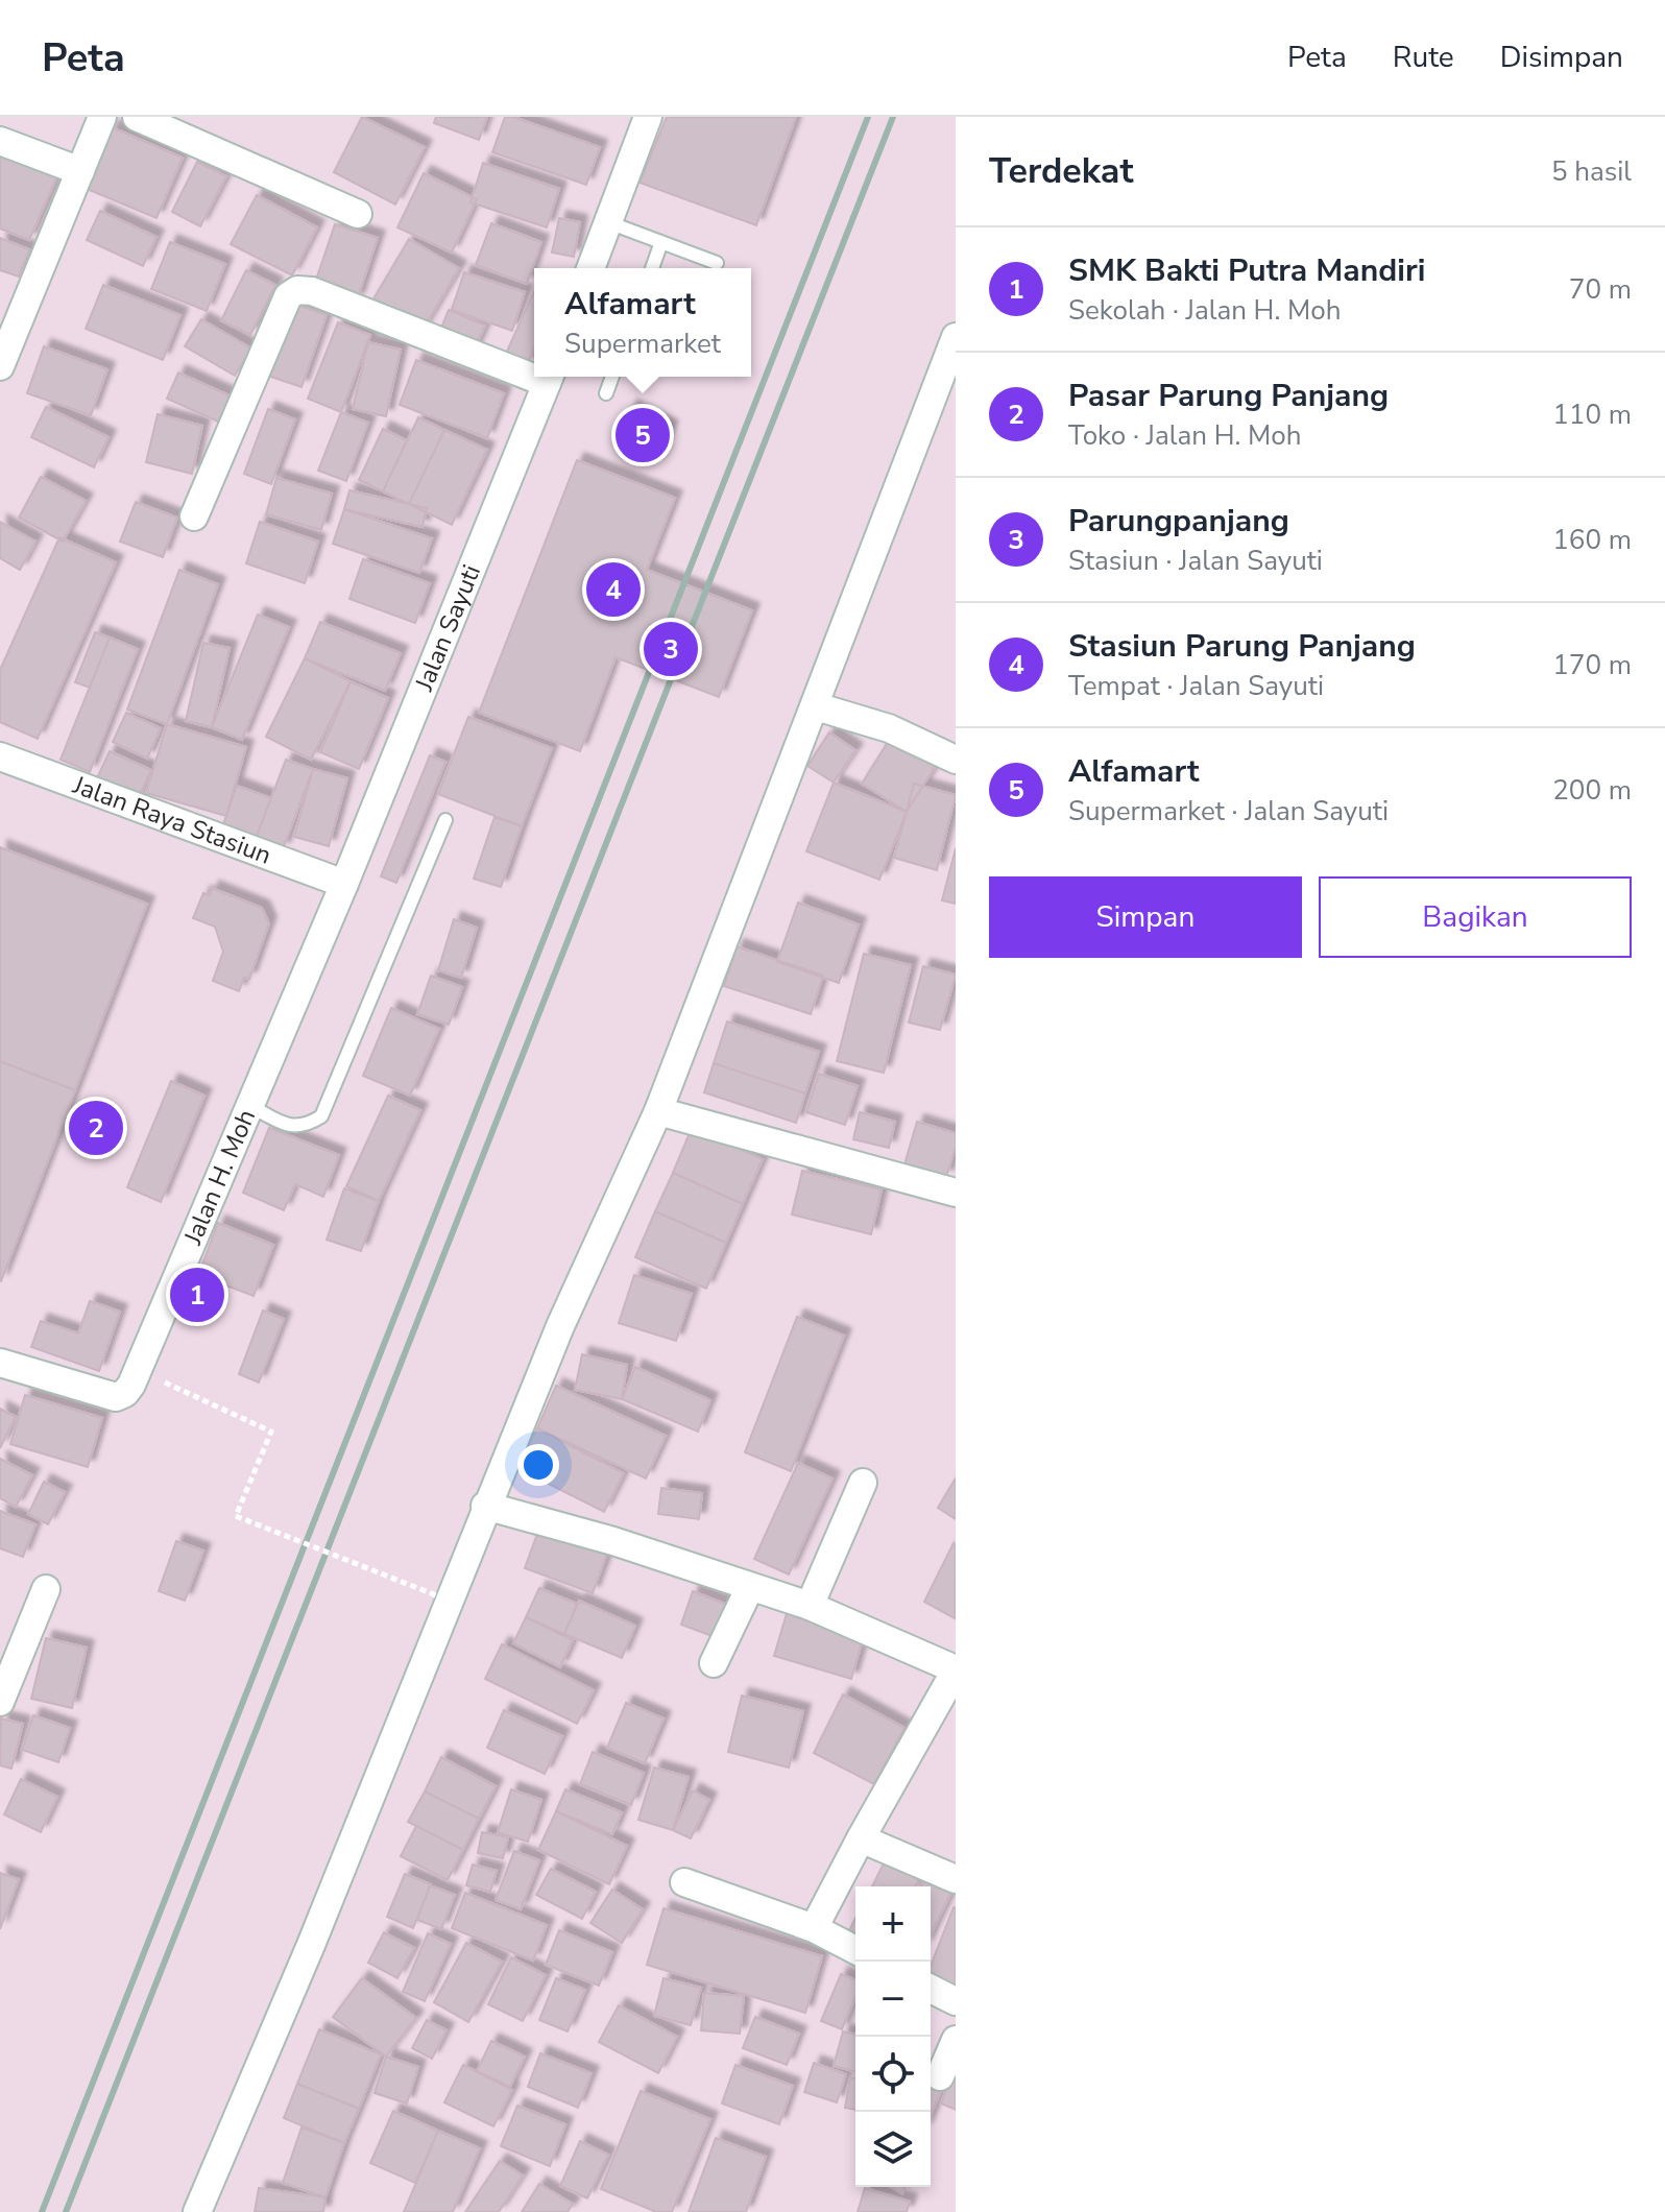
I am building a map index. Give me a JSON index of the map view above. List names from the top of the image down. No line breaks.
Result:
{"streets":{"street":["Jalan Sayuti","Jalan Raya Stasiun","Jalan H. Moh"]},"crossings":[["Jalan Sayuti","Jalan Raya Stasiun"],["Jalan Sayuti","Jalan H. Moh"],["Jalan Raya Stasiun","Jalan H. Moh"]],"page":{"header":"Peta","nav":["Peta","Rute","Disimpan"],"heading":["Terdekat","5 hasil"],"list":[{"mark":"1","name":"SMK Bakti Putra Mandiri","note":"Sekolah · Jalan H. Moh","value":"70 m"},{"mark":"2","name":"Pasar Parung Panjang","note":"Toko · Jalan H. Moh","value":"110 m"},{"mark":"3","name":"Parungpanjang","note":"Stasiun · Jalan Sayuti","value":"160 m"},{"mark":"4","name":"Stasiun Parung Panjang","note":"Tempat · Jalan Sayuti","value":"170 m"},{"mark":"5","name":"Alfamart","note":"Supermarket · Jalan Sayuti","value":"200 m"}],"popup":["Alfamart","Supermarket"],"pins":["5","4","3","2","1"],"buttons":["Simpan","Bagikan"],"map_buttons":["+","−"]}}
